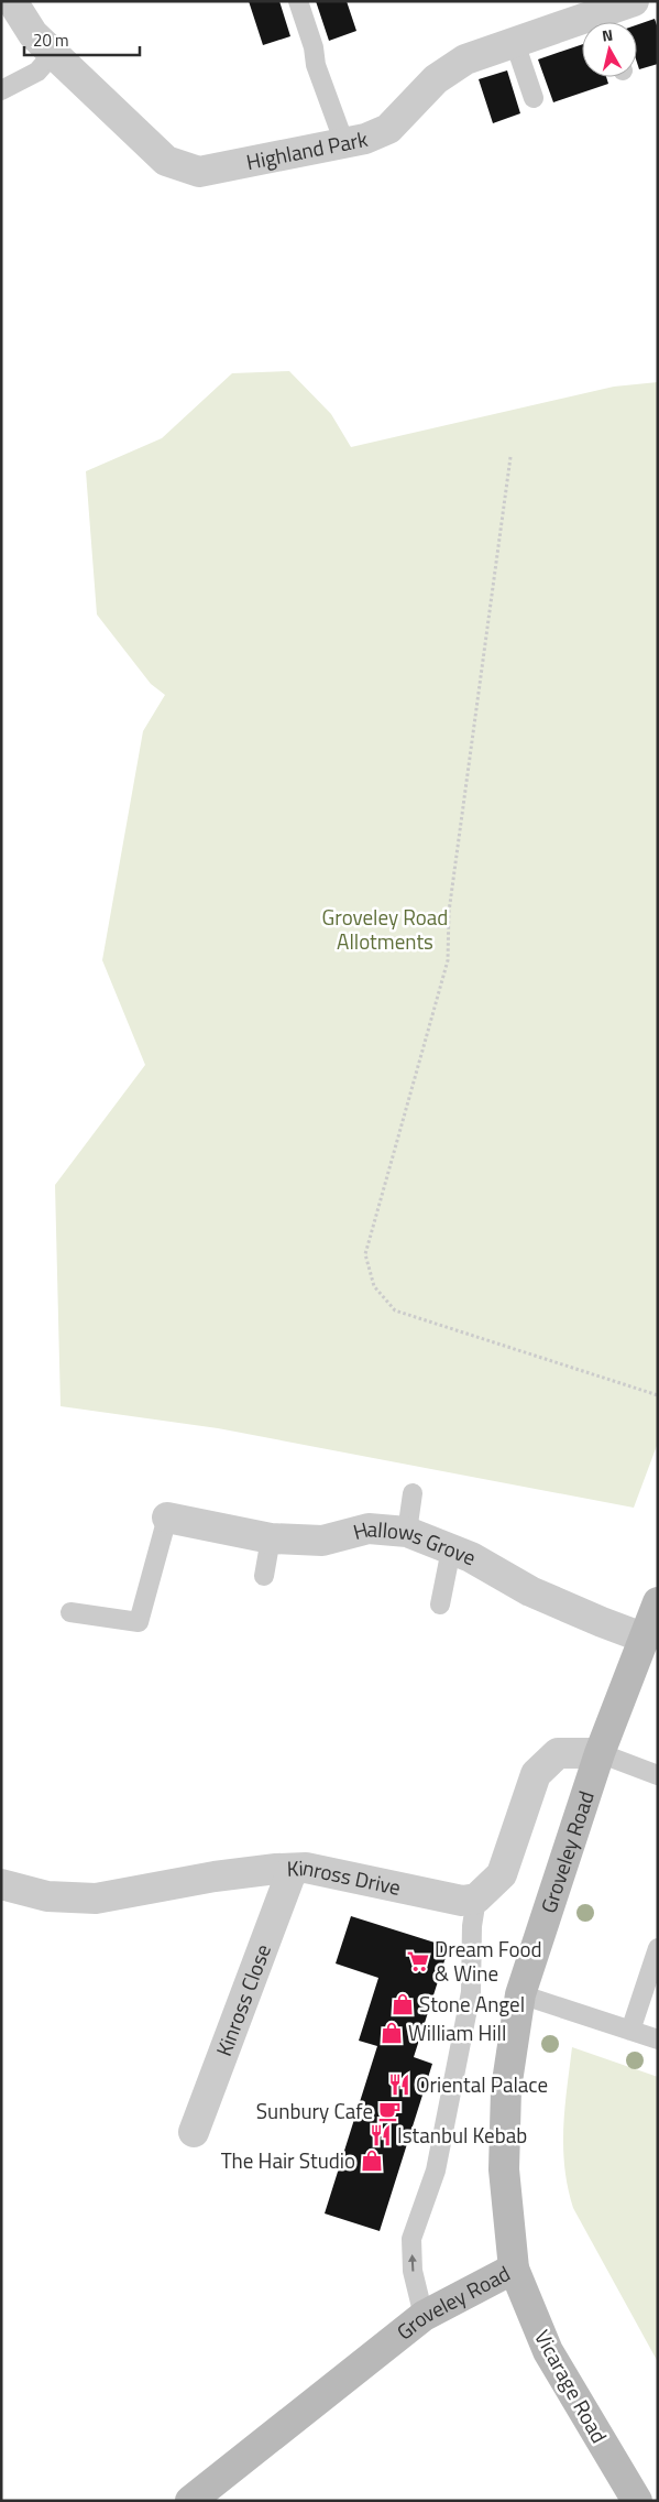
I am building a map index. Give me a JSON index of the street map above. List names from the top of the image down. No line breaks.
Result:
{"streets":{"street":["Highland Park","Hallows Grove","Groveley Road","Kinross Drive","Kinross Close","Vicarage Road"]},"crossings":[["Hallows Grove","Groveley Road"],["Groveley Road","Vicarage Road"],["Kinross Drive","Kinross Close"]],"parks":["Groveley Road Allotments"],"places":{"supermarket":["Dream Food & Wine"],"shop":["Stone Angel","William Hill","The Hair Studio"],"restaurant":["Oriental Palace","Istanbul Kebab"],"cafe":["Sunbury Cafe"]},"scale_bar":"20 m","north":"top"}
